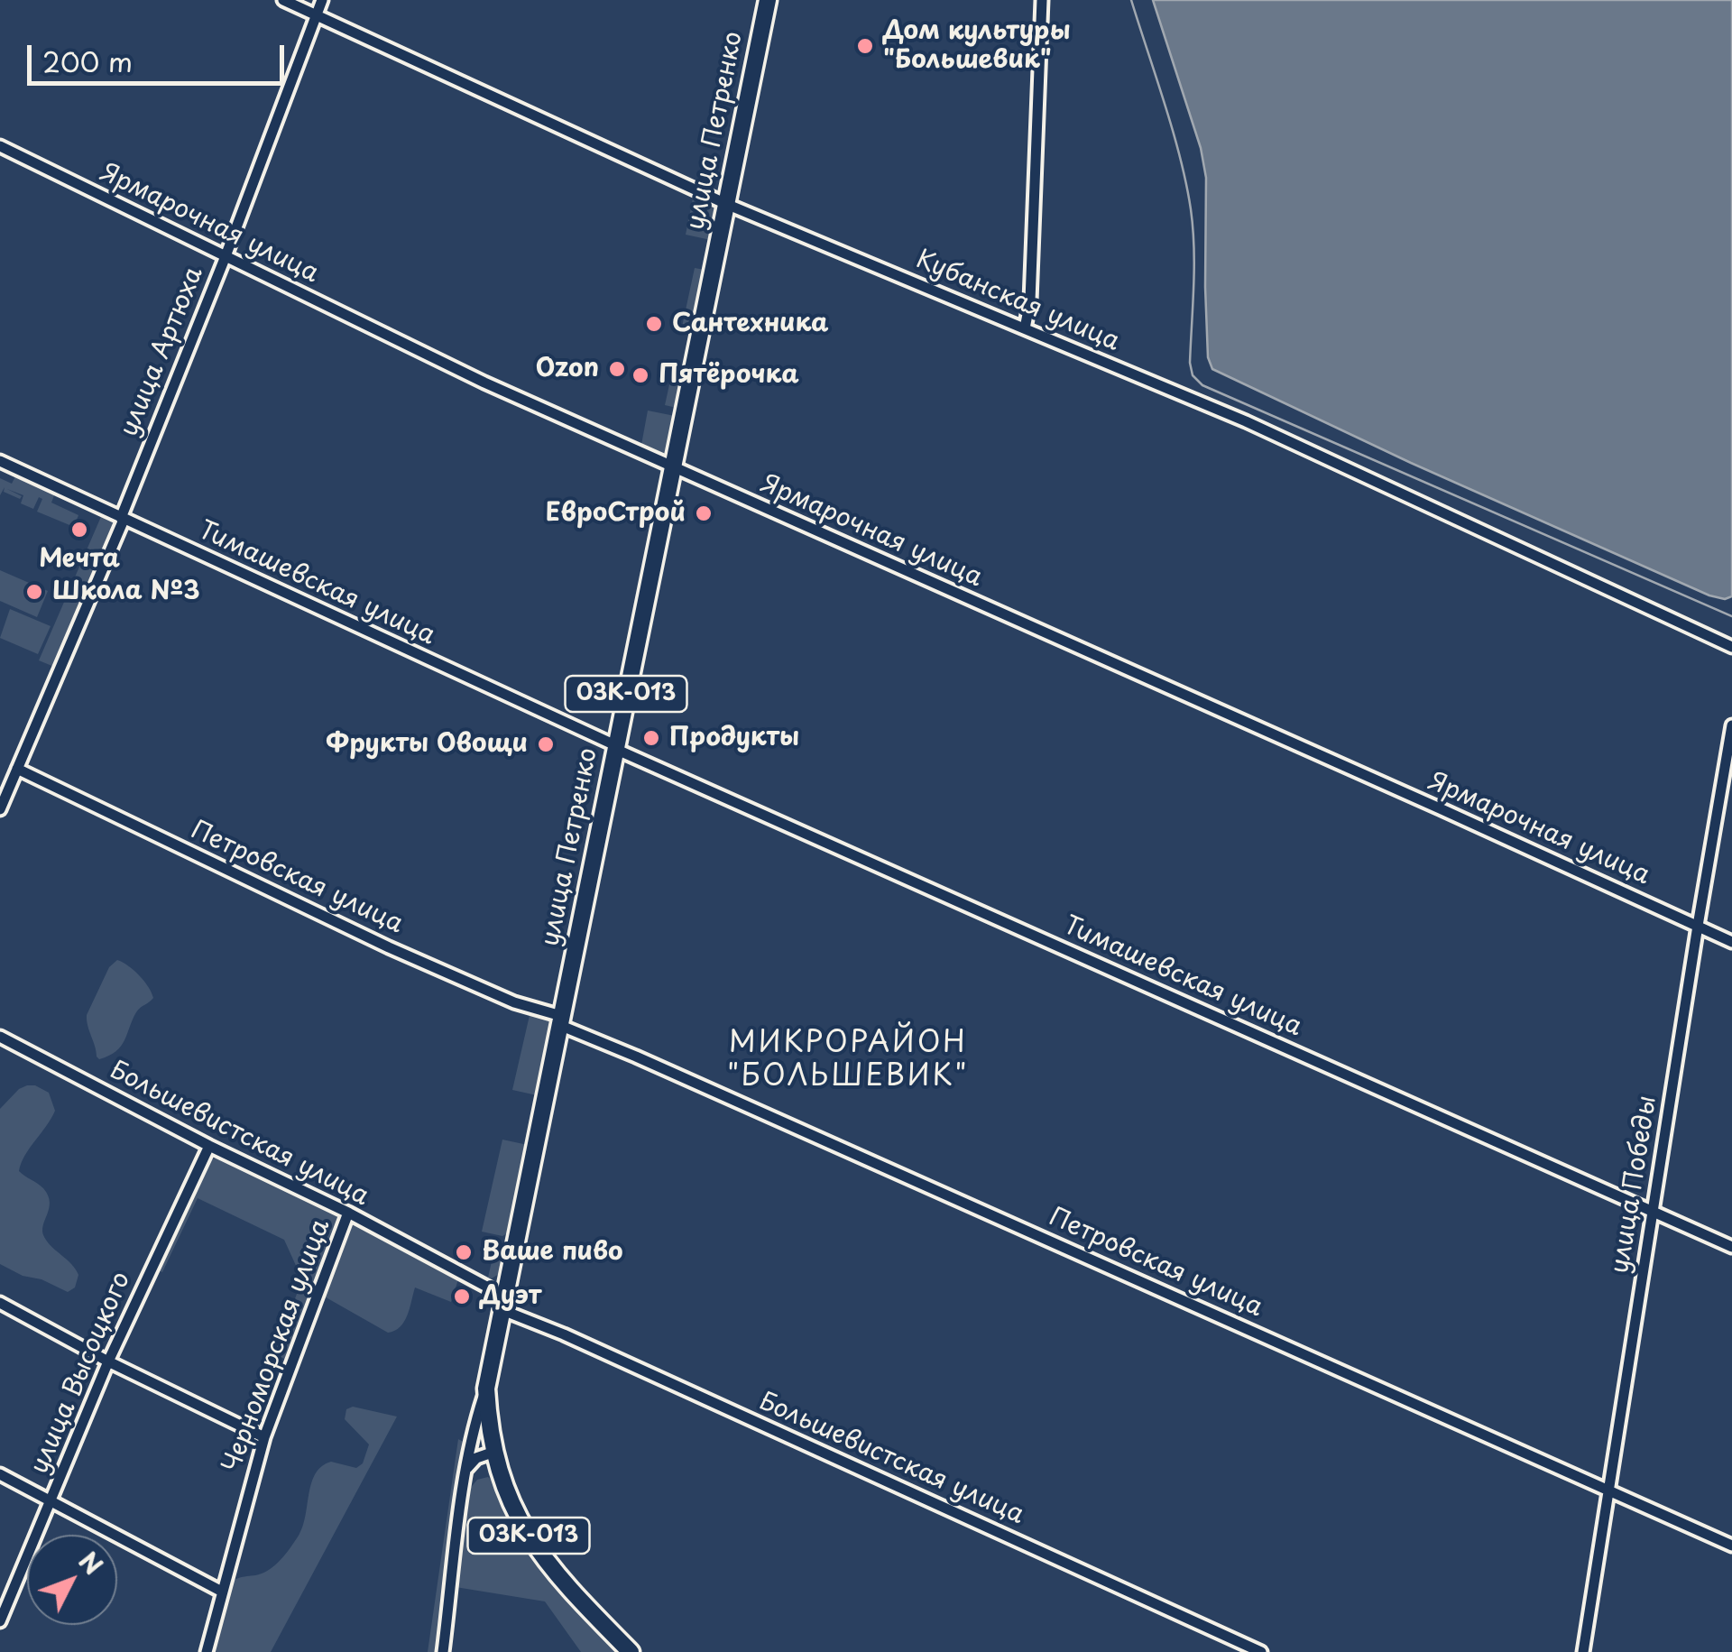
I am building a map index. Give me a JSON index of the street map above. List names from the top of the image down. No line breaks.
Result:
{"streets":{"main road":["улица Петренко","03К-013"],"street":["Ярмарочная улица","Кубанская улица","улица Артюха","Тимашевская улица","Петровская улица","Большевистская улица","улица Победы","Черноморская улица","улица Высоцкого"]},"crossings":[["улица Петренко","Ярмарочная улица"],["улица Петренко","Кубанская улица"],["улица Петренко","Тимашевская улица"],["улица Петренко","03К-013"],["улица Петренко","Петровская улица"],["улица Петренко","Большевистская улица"],["Ярмарочная улица","улица Артюха"],["Ярмарочная улица","улица Победы"],["Кубанская улица","улица Артюха"],["улица Артюха","Тимашевская улица"],["улица Артюха","Петровская улица"],["Тимашевская улица","улица Победы"],["Петровская улица","улица Победы"],["Большевистская улица","Черноморская улица"],["Большевистская улица","улица Высоцкого"]],"districts":["МИКРОРАЙОН \"БОЛЬШЕВИК\""],"places":["Дом культуры \"Большевик\"","Сантехника","Ozon","Пятёрочка","ЕвроСтрой","Мечта","Школа №3","Продукты","Фрукты Овощи","Ваше пиво","Дуэт"],"scale_bar":"200 m","north":"top right"}
